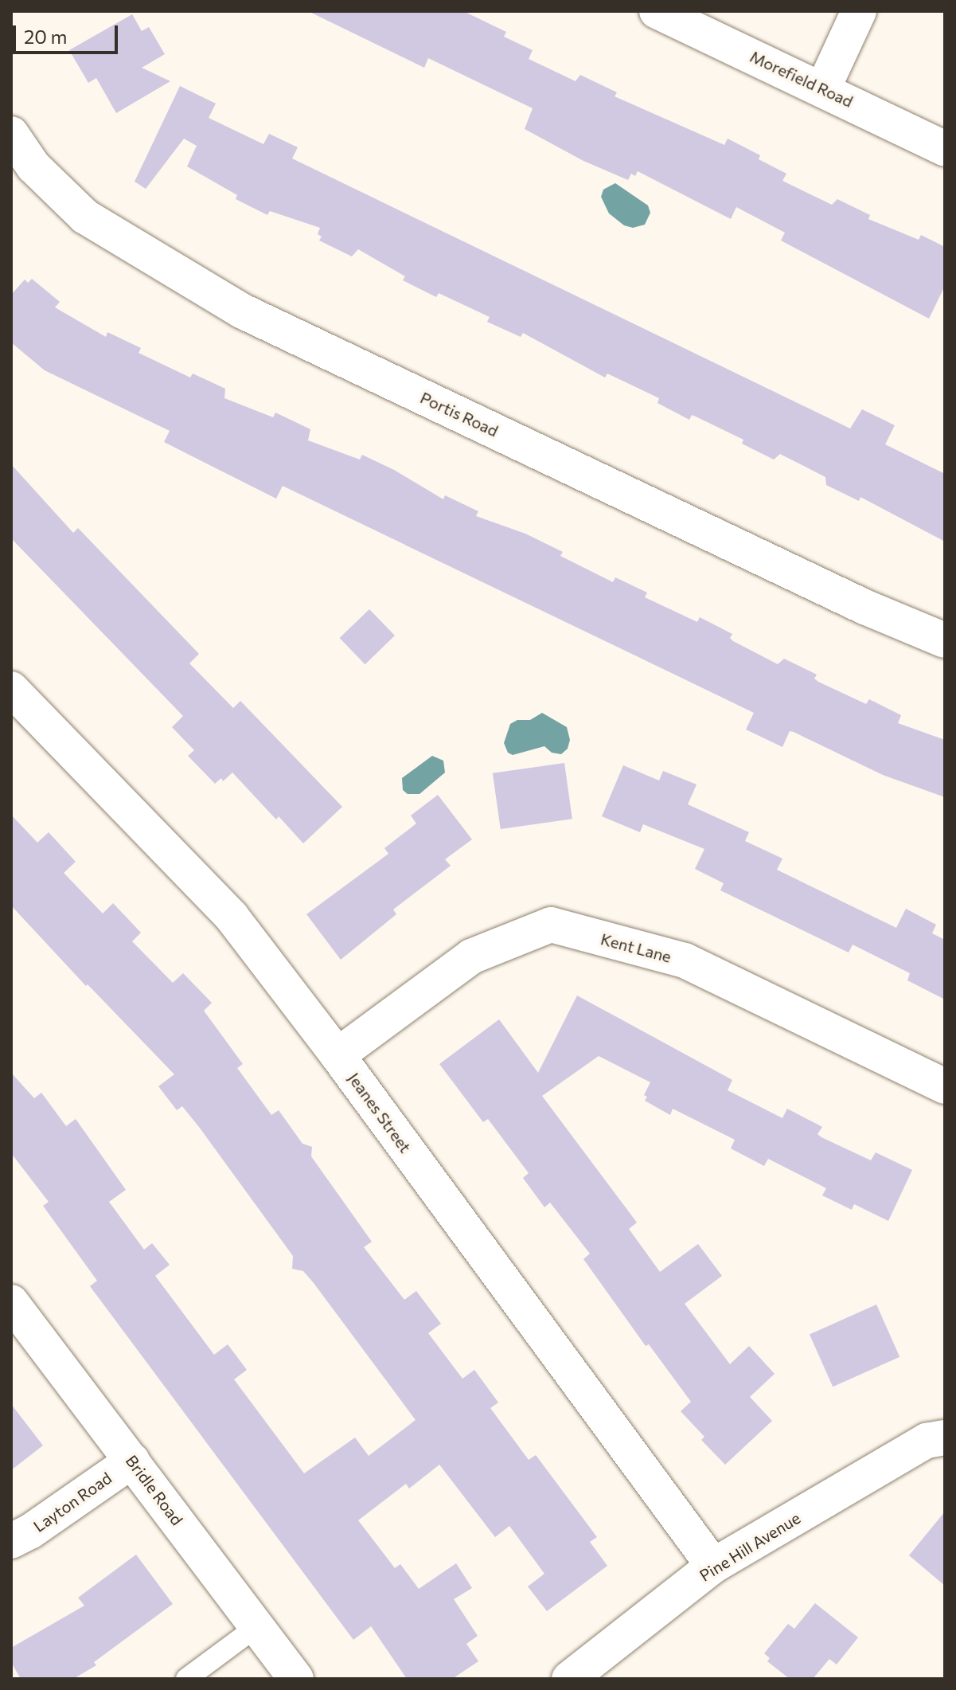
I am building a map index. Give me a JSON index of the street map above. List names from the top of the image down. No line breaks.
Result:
{"streets":{"street":["Morefield Road","Portis Road","Kent Lane","Jeanes Street","Bridle Road","Layton Road","Pine Hill Avenue"]},"crossings":[["Kent Lane","Jeanes Street"],["Jeanes Street","Pine Hill Avenue"],["Bridle Road","Layton Road"]],"scale_bar":"20 m"}
